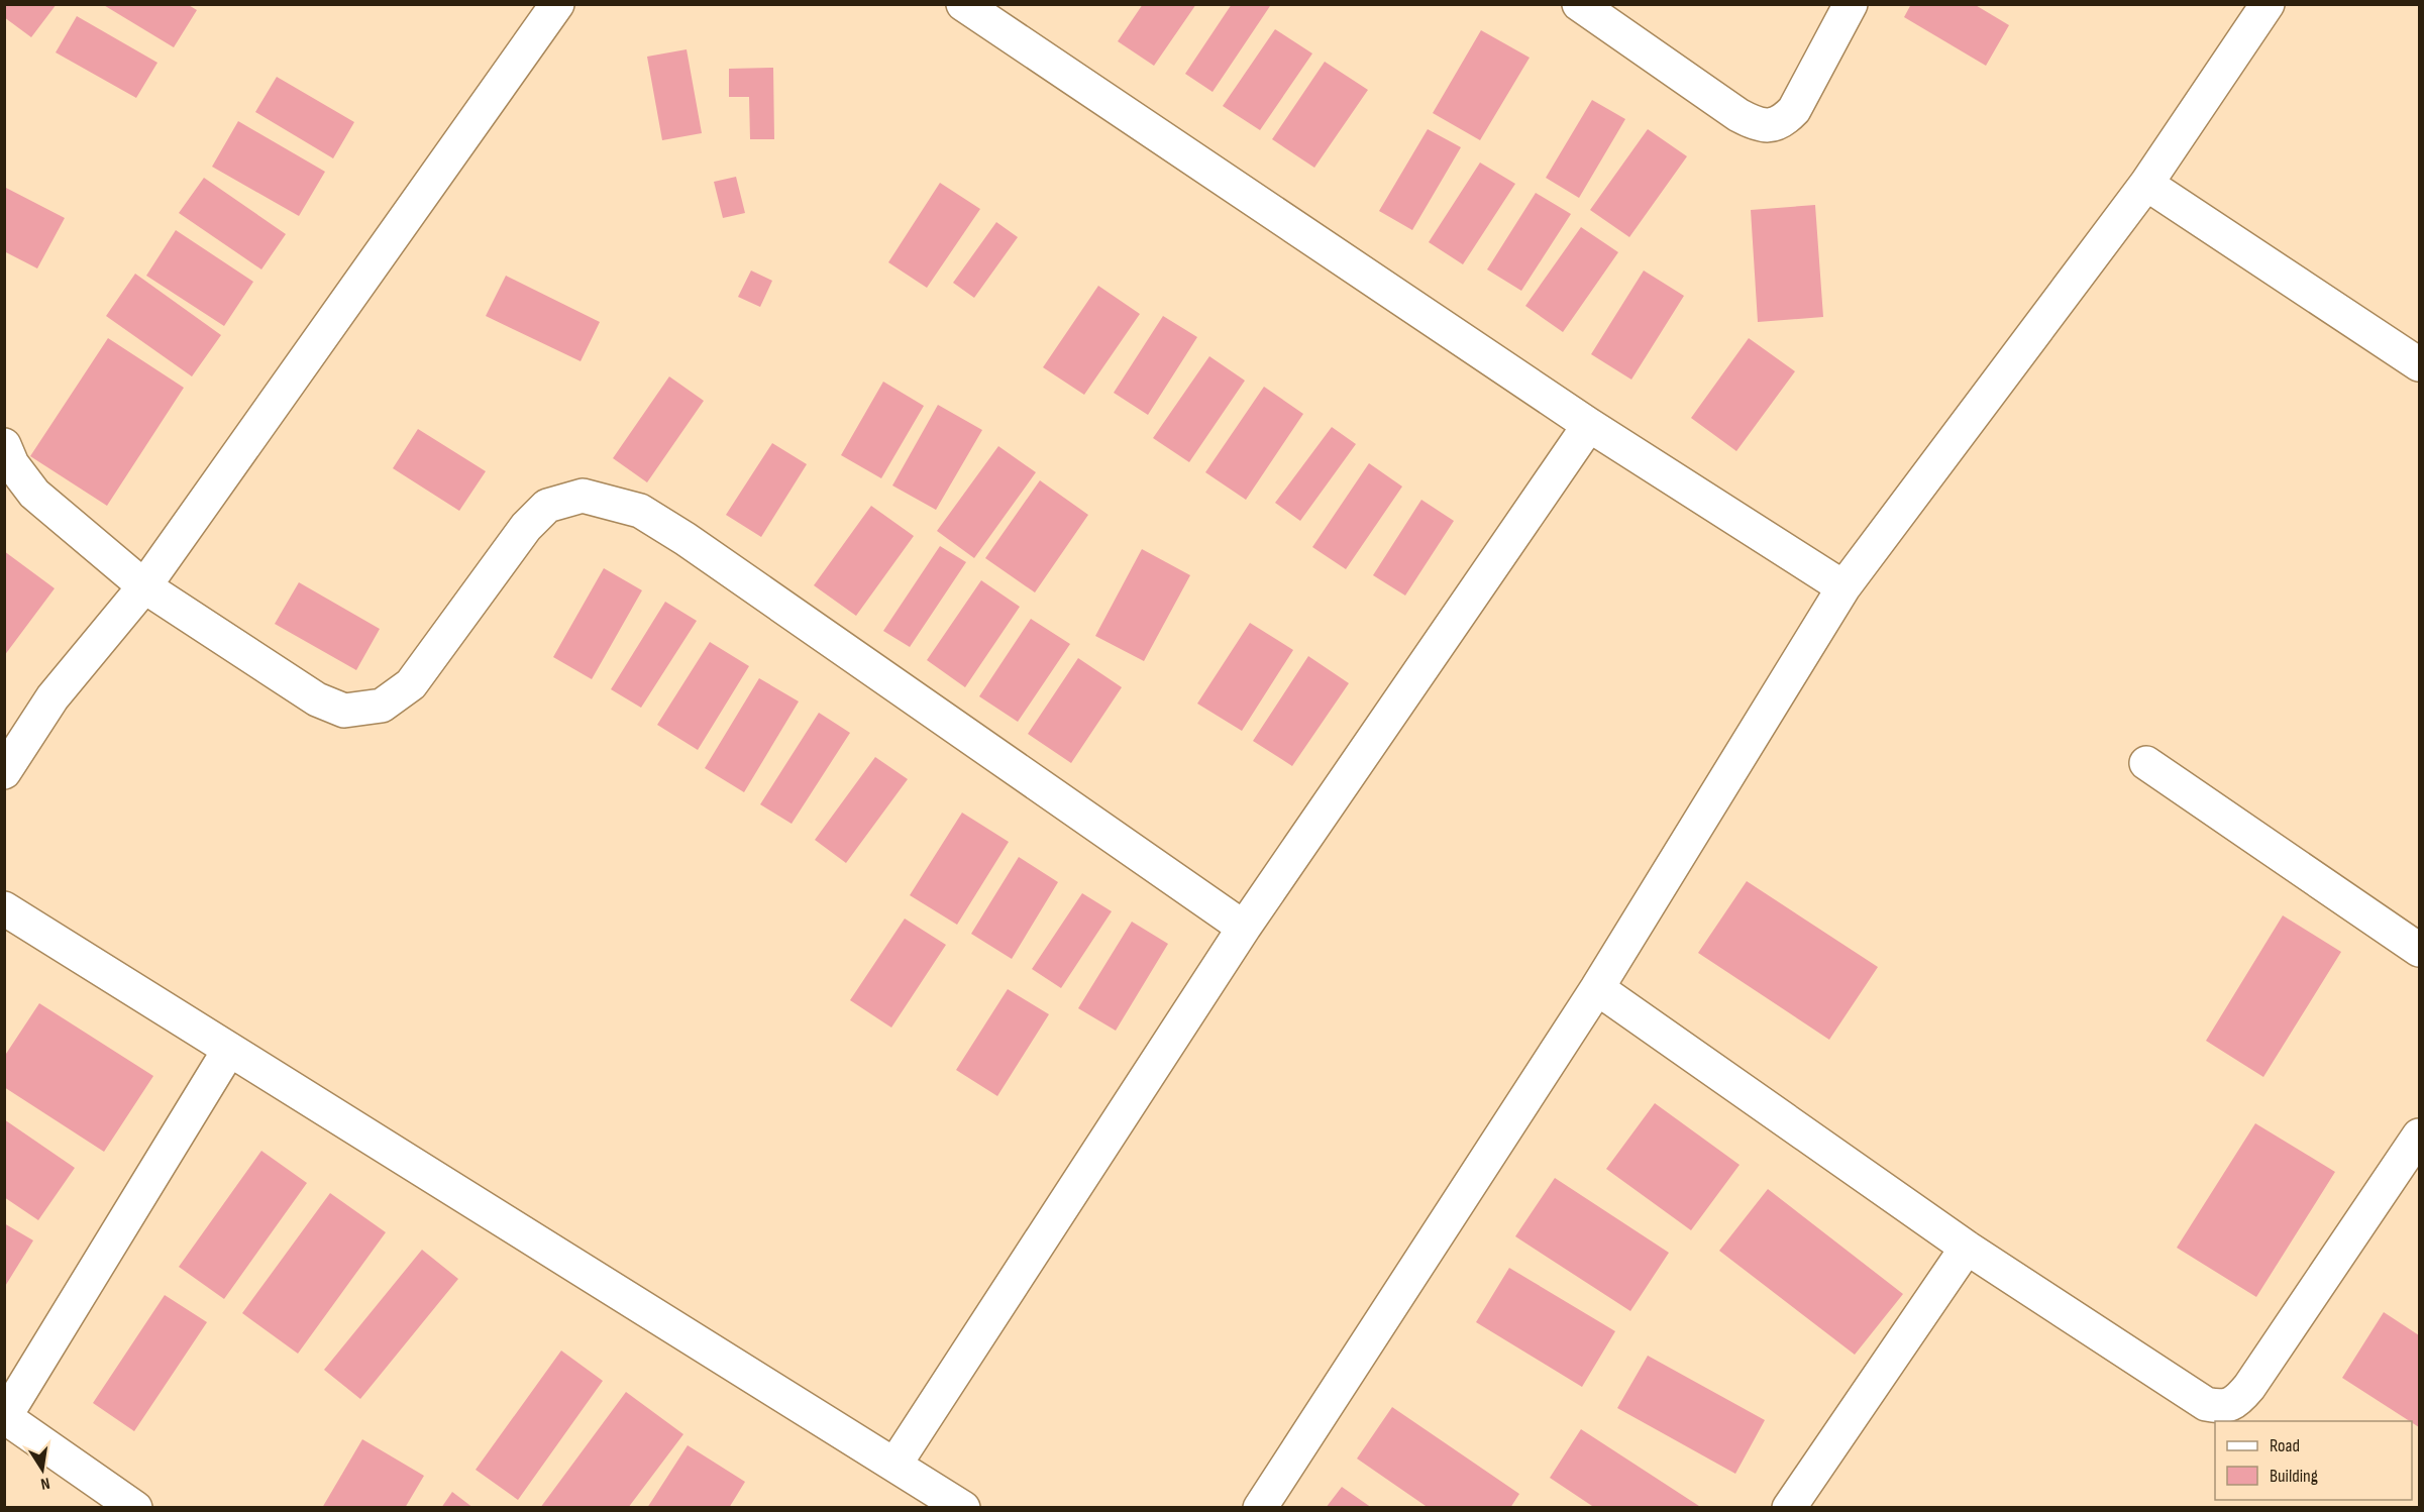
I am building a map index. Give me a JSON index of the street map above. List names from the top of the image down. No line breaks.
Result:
{"legend":["Road","Building"],"north":"bottom"}
